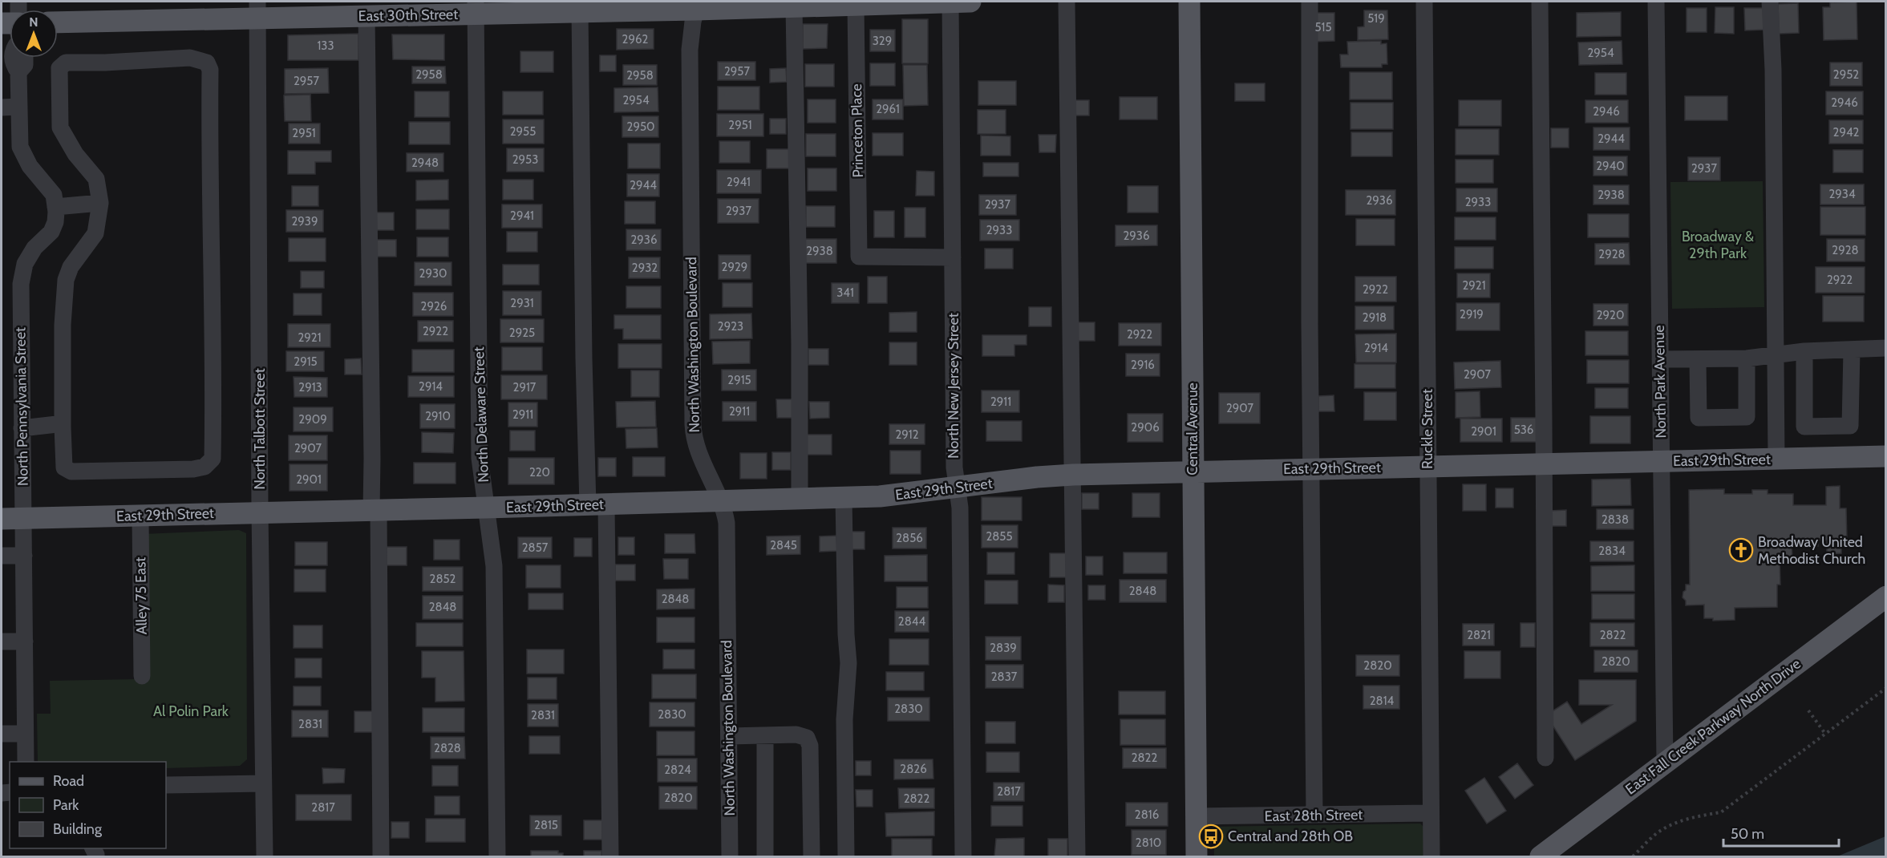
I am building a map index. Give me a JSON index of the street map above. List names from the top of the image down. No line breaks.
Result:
{"streets":{"main road":["East 30th Street","Central Avenue","East 29th Street","East Fall Creek Parkway North Drive"],"street":["Princeton Place","North Washington Boulevard","North Park Avenue","North New Jersey Street","North Pennsylvania Street","North Delaware Street","North Talbott Street","Ruckle Street","Alley 75 East","East 28th Street"]},"crossings":[["East 30th Street","Princeton Place"],["East 30th Street","North Washington Boulevard"],["East 30th Street","North New Jersey Street"],["East 30th Street","North Delaware Street"],["East 30th Street","North Talbott Street"],["Princeton Place","North New Jersey Street"],["North Washington Boulevard","East 29th Street"],["North Park Avenue","East 29th Street"],["North Park Avenue","East Fall Creek Parkway North Drive"],["North New Jersey Street","East 29th Street"],["North Pennsylvania Street","East 29th Street"],["North Delaware Street","East 29th Street"],["North Talbott Street","East 29th Street"],["Central Avenue","East 29th Street"],["Central Avenue","East 28th Street"],["Ruckle Street","East 29th Street"],["Ruckle Street","East 28th Street"],["East 29th Street","Alley 75 East"]],"parks":["Broadway & 29th Park","Al Polin Park"],"places":{"church":["Broadway United Methodist Church"],"bus stop":["Central and 28th OB"]},"house_numbers":["519","515","2962","329","133","2954","2957","2958","2952","2958","2957","2954","2946","2961","2946","2951","2950","2955","2942","2951","2944","2953","2948","2940","2937","2941","2944","2934","2938","2936","2933","2937","2937","2941","2939","2933","2936","2936","2928","2938","2928","2929","2932","2930","2922","2921","2922","341","2931","2926","2919","2920","2918","2923","2922","2925","2922","2921","2914","2915","2916","2907","2915","2914","2913","2917","2911","2907","2911","2911","2910","2909","2906","536","2901","2912","2907","220","2901","2838","2855","2856","2845","2857","2834","2852","2848","2848","2848","2844","2821","2822","2839","2820","2820","2837","2814","2830","2830","2831","2831","2828","2822","2826","2824","2817","2820","2822","2817","2816","2815","2810"],"legend":["Road","Park","Building"],"scale_bar":"50 m","north":"top"}
